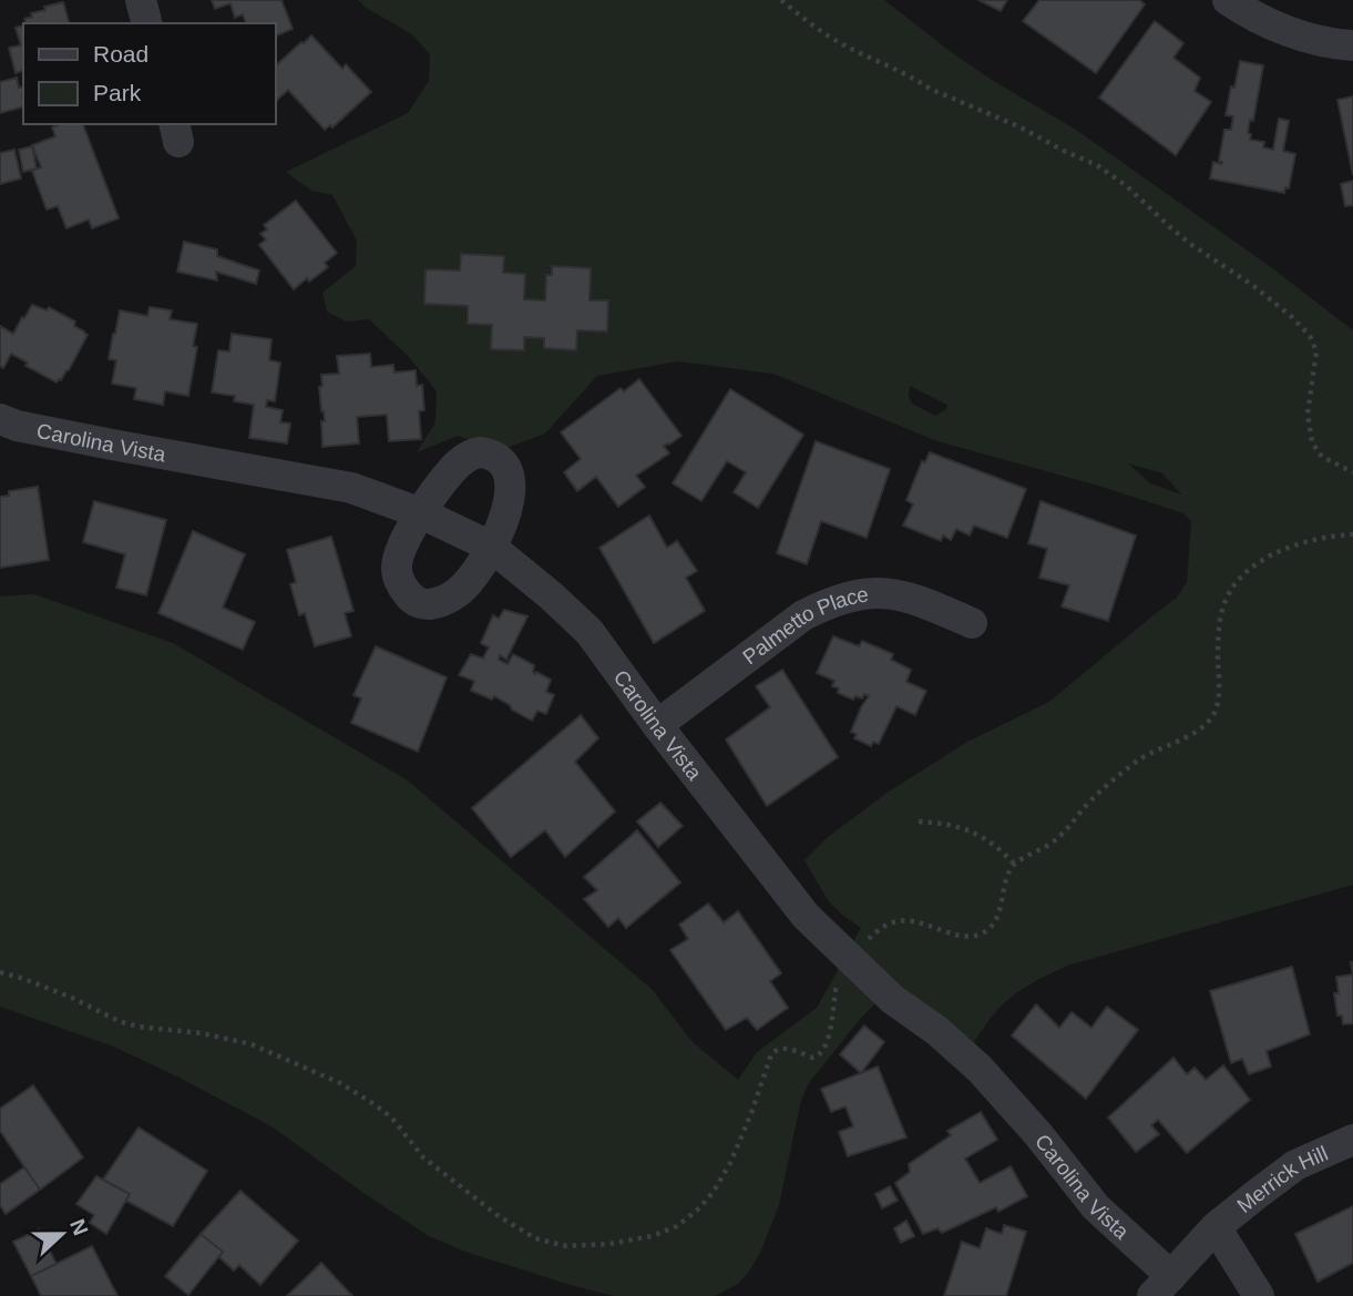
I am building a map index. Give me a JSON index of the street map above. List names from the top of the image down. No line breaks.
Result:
{"streets":{"street":["Carolina Vista","Palmetto Place","Merrick Hill"]},"crossings":[["Carolina Vista","Palmetto Place"],["Carolina Vista","Merrick Hill"]],"legend":["Road","Park"],"north":"right"}
